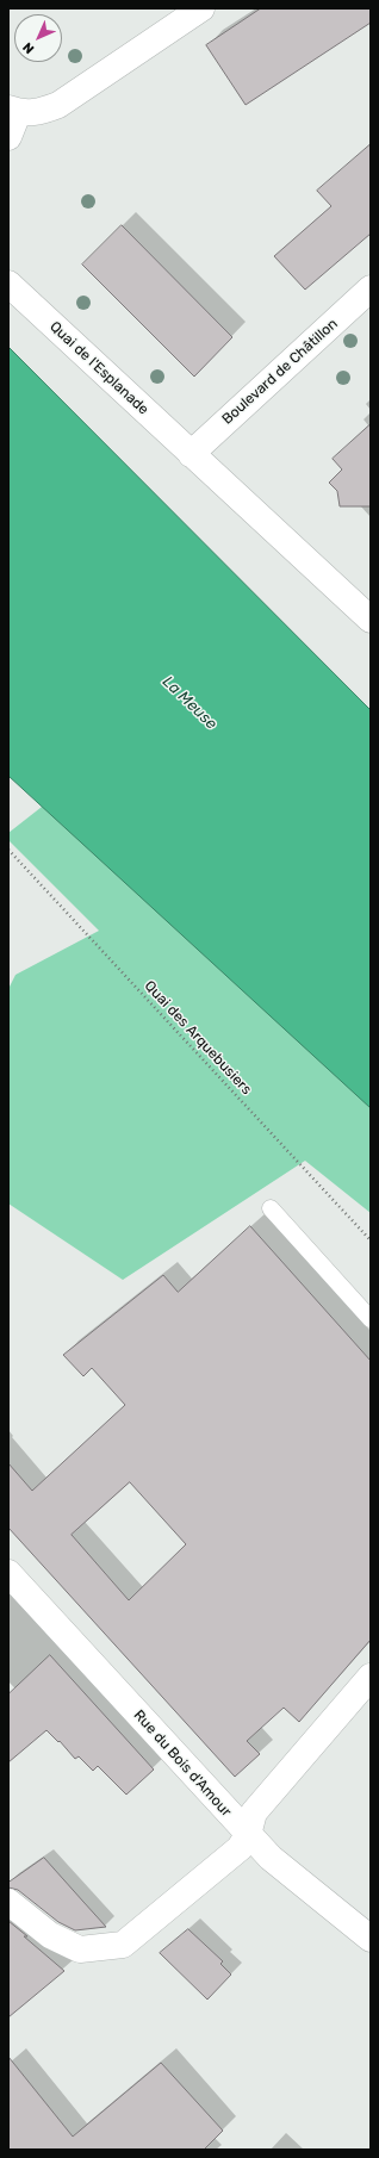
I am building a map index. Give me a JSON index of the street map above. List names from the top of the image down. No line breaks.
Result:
{"streets":{"street":["Quai de l'Esplanade","Boulevard de Châtillon","Rue du Bois d'Amour"],"path":["Quai des Arquebusiers"]},"crossings":[["Quai de l'Esplanade","Boulevard de Châtillon"]],"water":["La Meuse"],"north":"bottom left"}
